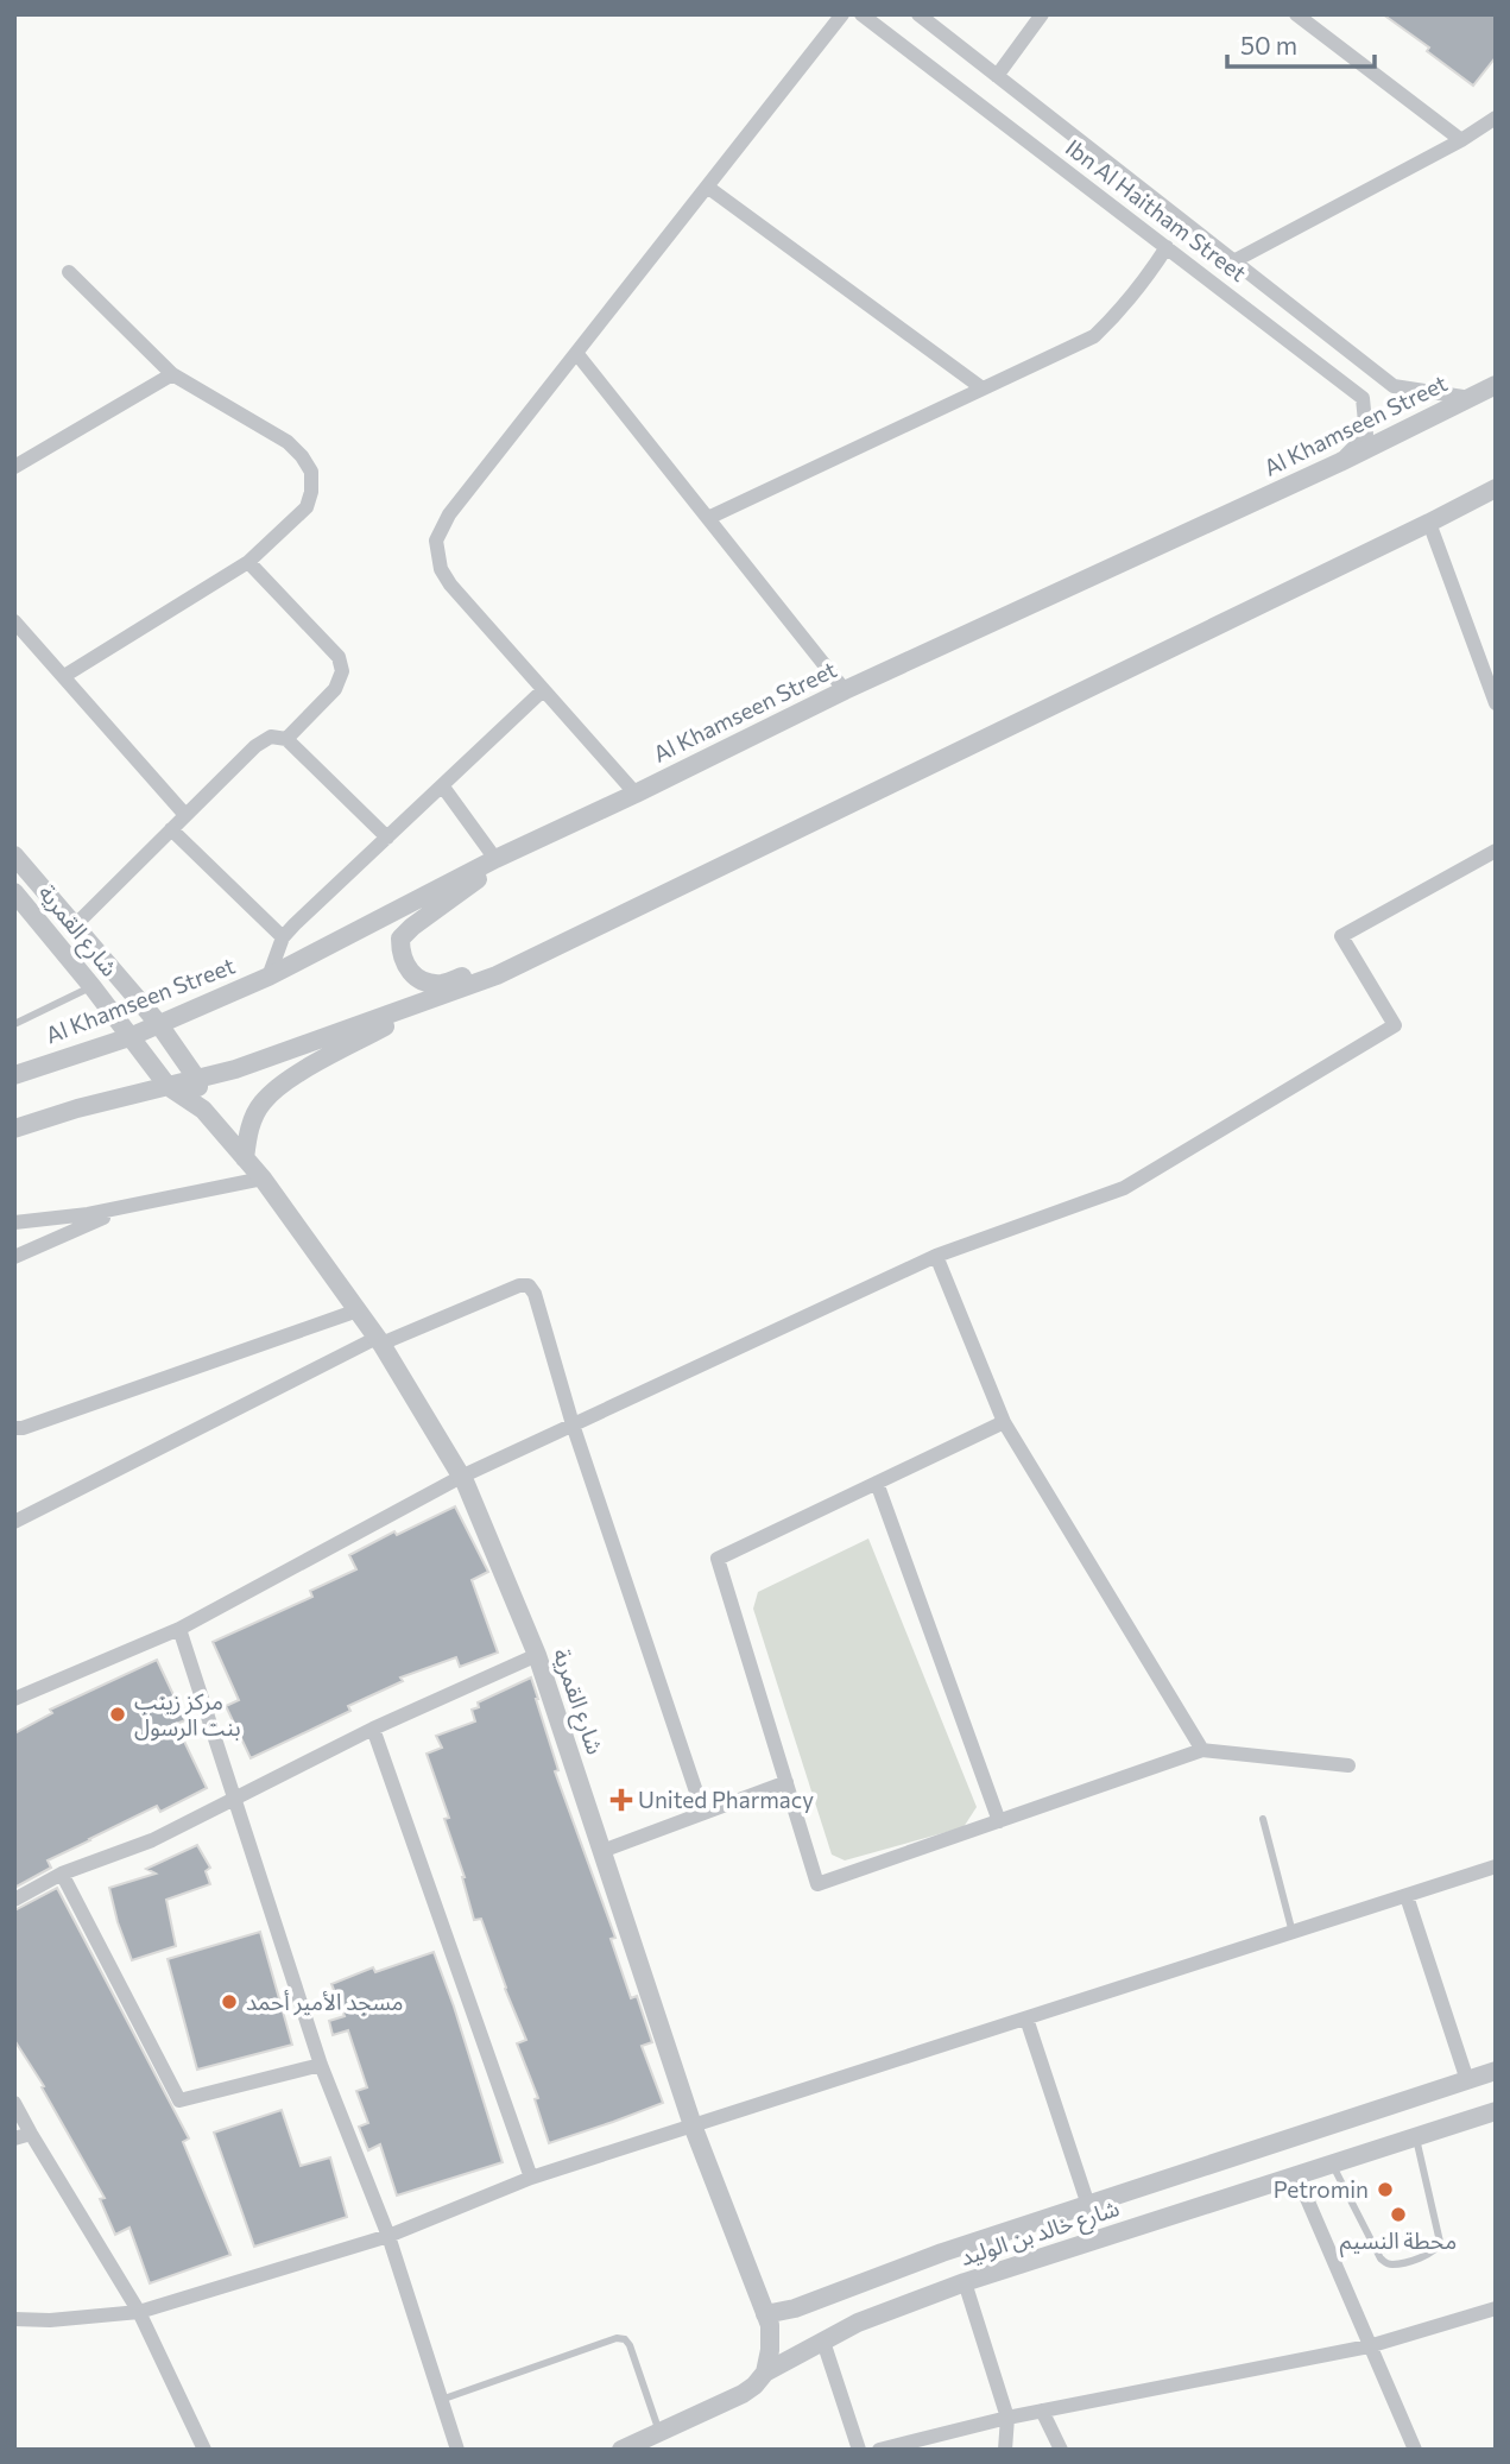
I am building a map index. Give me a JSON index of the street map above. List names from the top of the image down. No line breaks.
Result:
{"streets":{"street":["Ibn Al Haitham Street","Al Khamseen Street","شارع القمرية","شارع خالد بن الوليد"]},"crossings":[["Ibn Al Haitham Street","Al Khamseen Street"],["Al Khamseen Street","شارع القمرية"],["شارع القمرية","شارع خالد بن الوليد"]],"places":{"other":["مركز زينب بنت الرسول","مسجد الأمير أحمد","Petromin","محطة النسيم"],"health":["United Pharmacy"]},"scale_bar":"50 m"}
